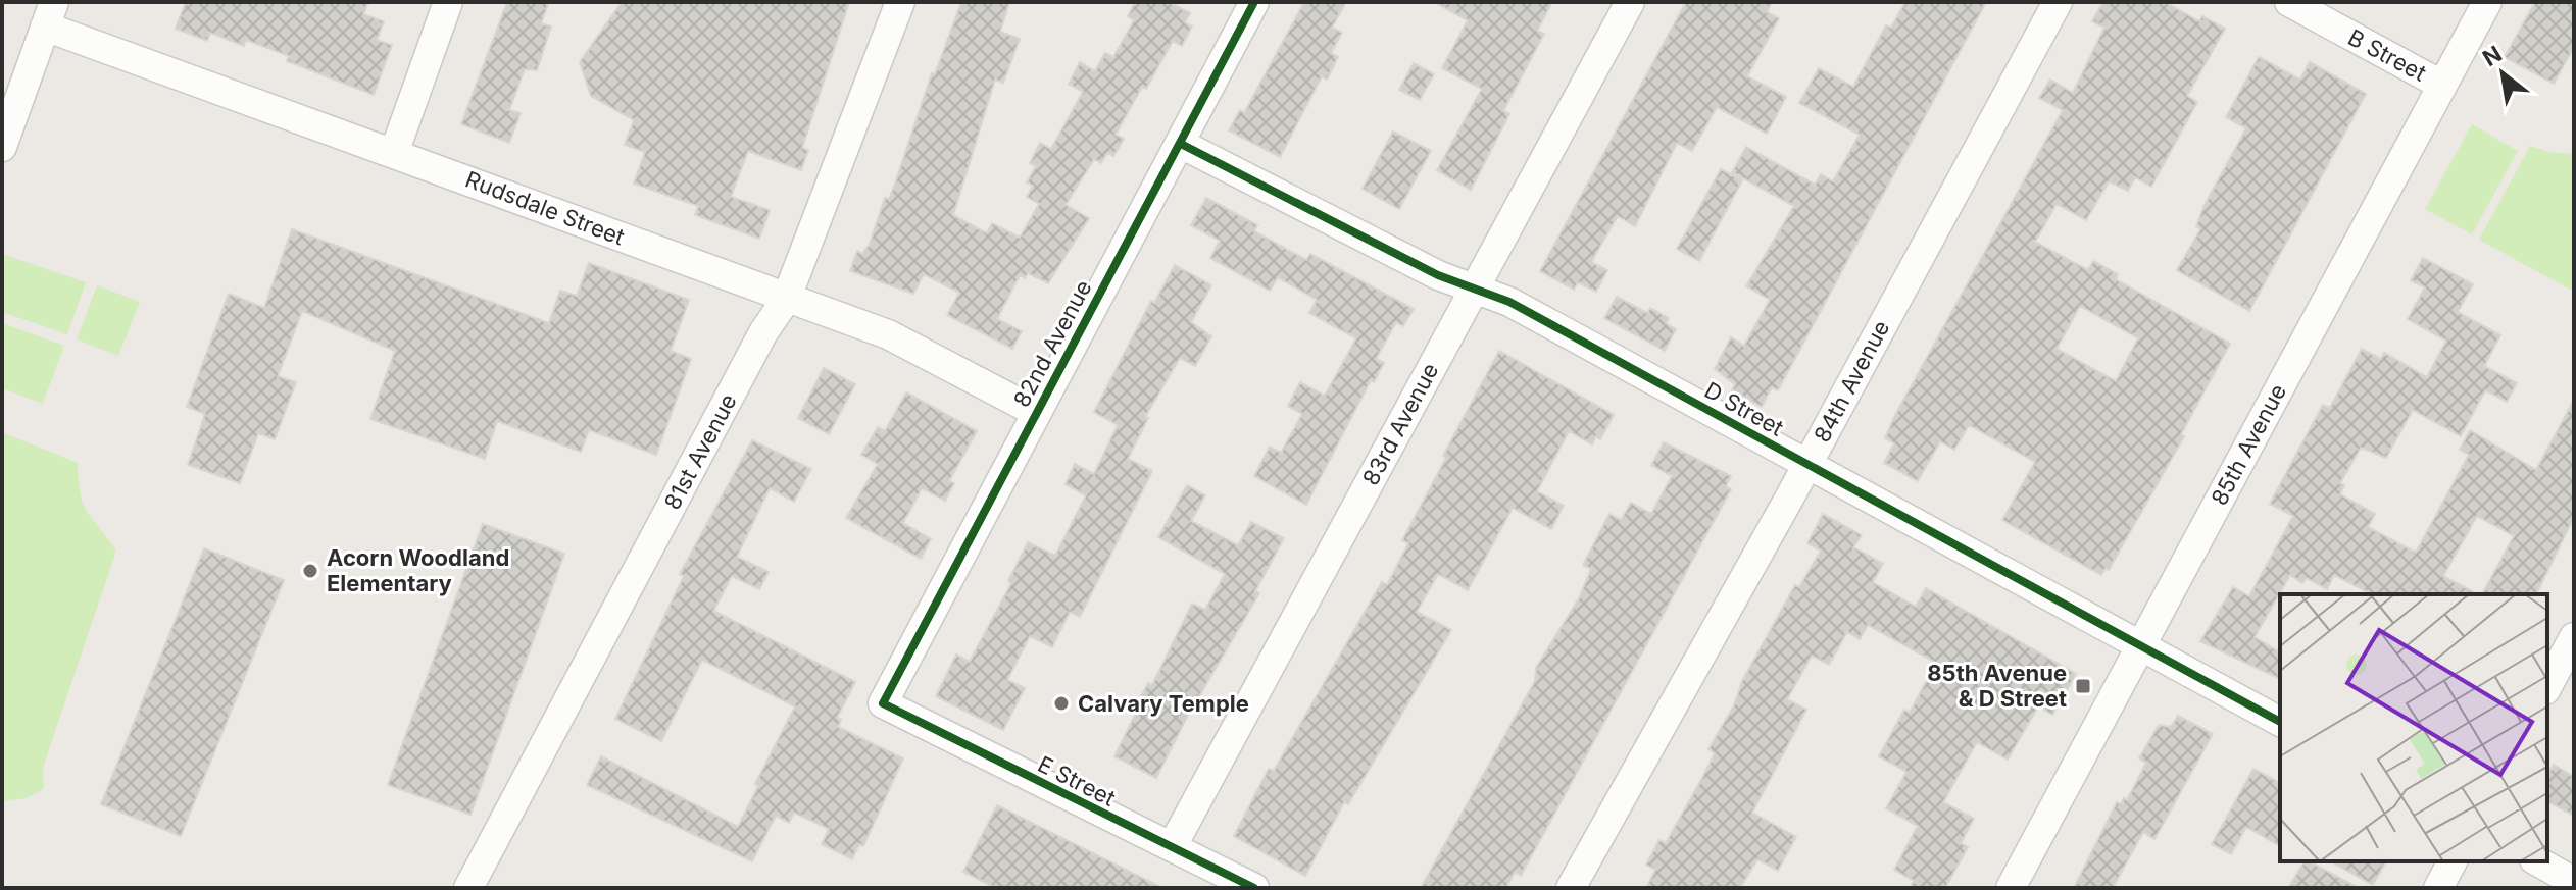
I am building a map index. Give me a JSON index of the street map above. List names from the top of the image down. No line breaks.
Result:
{"streets":{"street":["B Street","Rudsdale Street","82nd Avenue","84th Avenue","D Street","83rd Avenue","85th Avenue","81st Avenue","E Street"]},"crossings":[["B Street","85th Avenue"],["Rudsdale Street","82nd Avenue"],["Rudsdale Street","81st Avenue"],["82nd Avenue","D Street"],["82nd Avenue","E Street"],["84th Avenue","D Street"],["D Street","83rd Avenue"],["D Street","85th Avenue"],["83rd Avenue","E Street"]],"places":{"other":["Acorn Woodland Elementary","Calvary Temple"],"transit":["85th Avenue & D Street"]},"north":"top left"}
